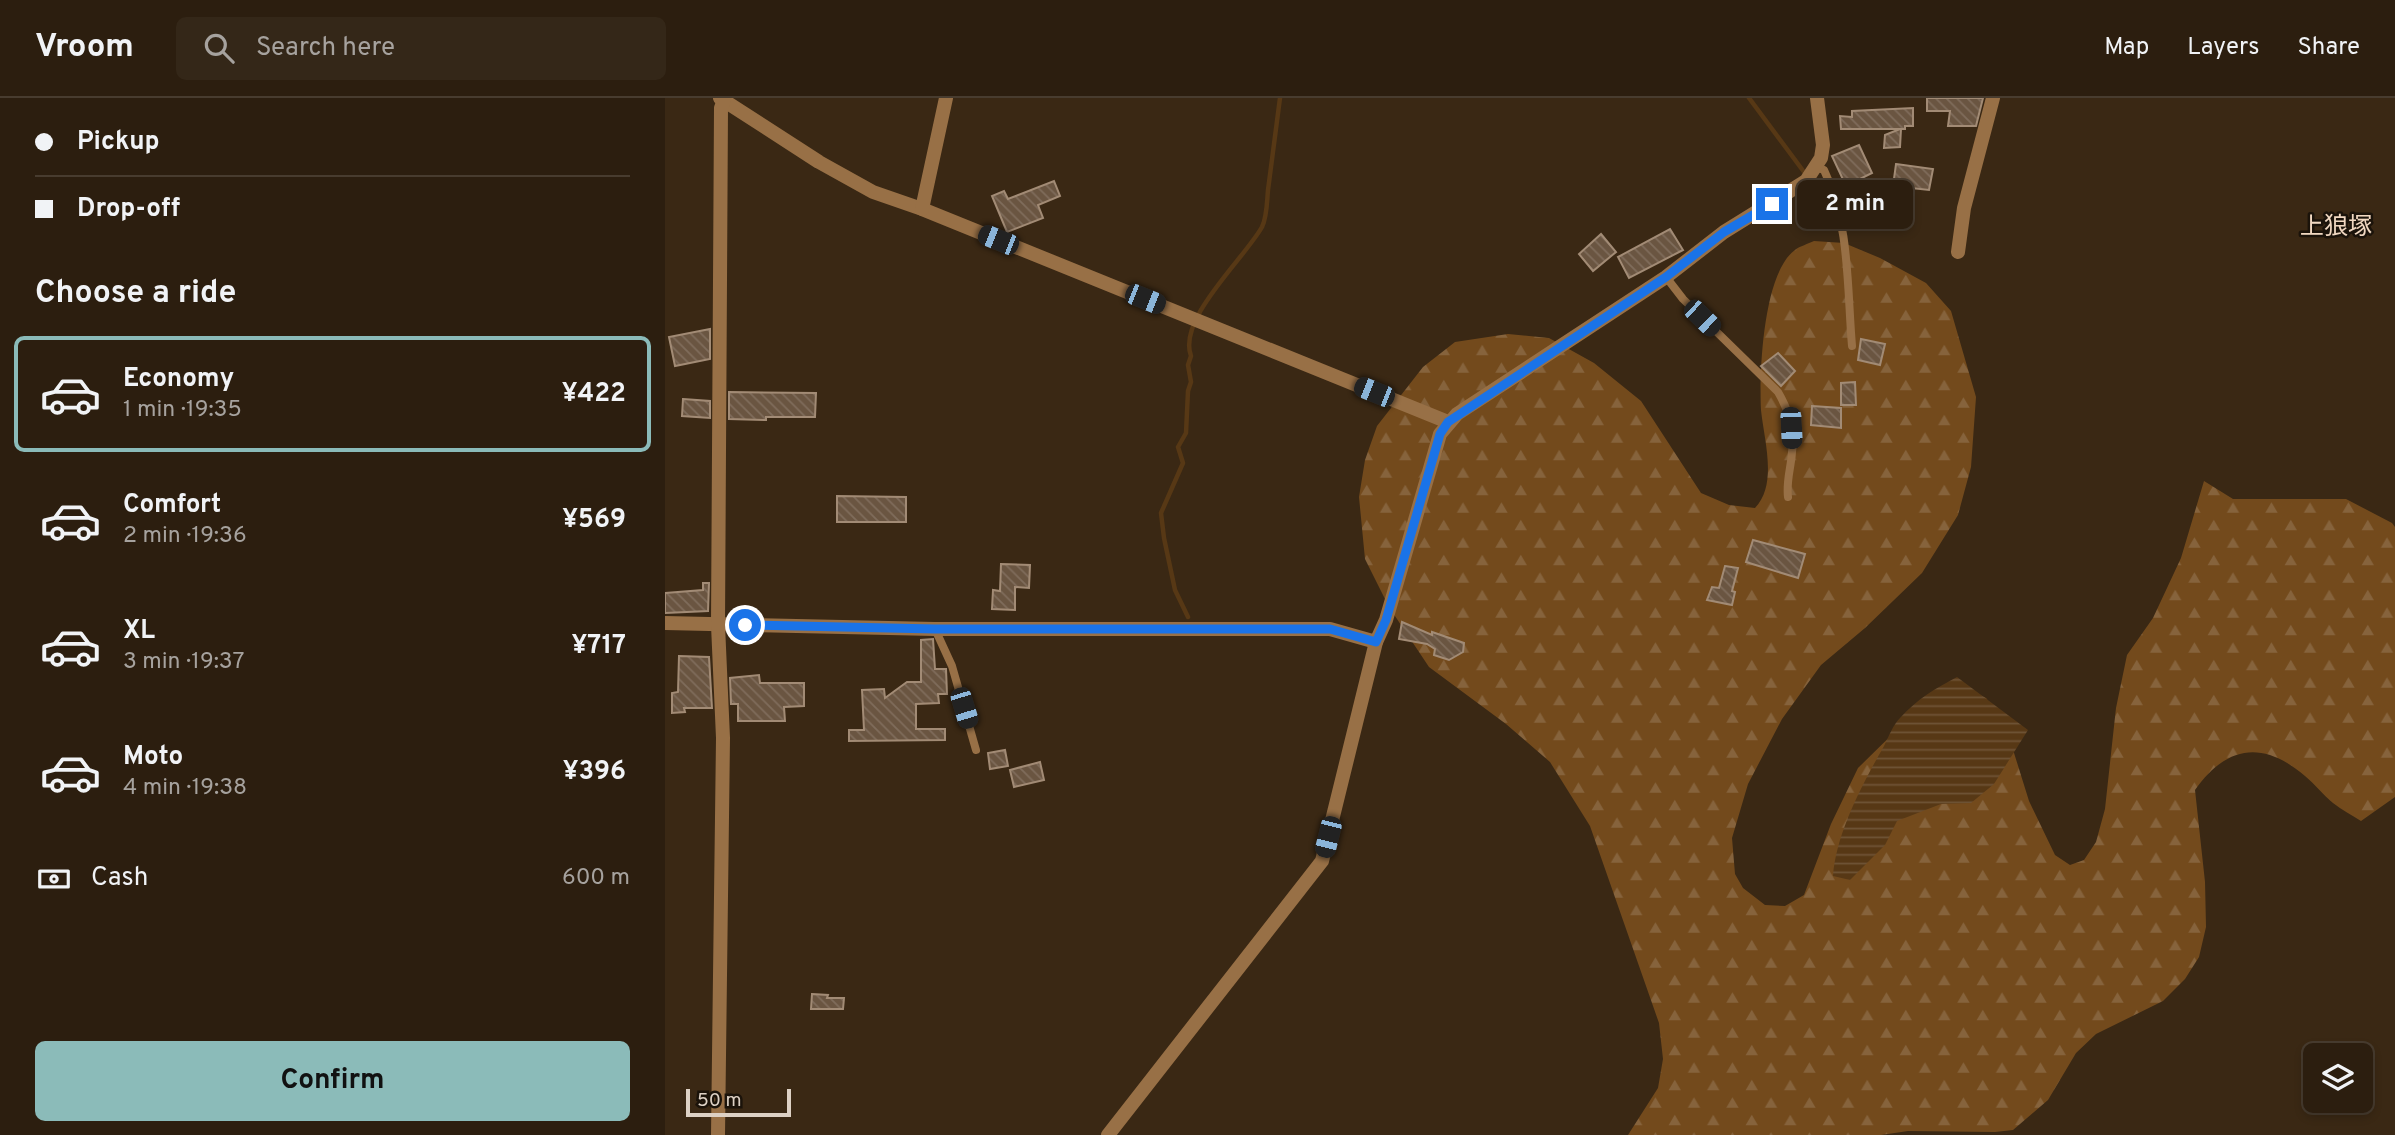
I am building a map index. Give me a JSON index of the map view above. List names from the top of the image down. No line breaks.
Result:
{"districts":["上狼塚"],"scale_bar":"50 m","page":{"header":"Vroom","search":"Search here","nav":["Map","Layers","Share"],"banner":["Pickup","Drop-off"],"bubble":"2 min","heading":"Choose a ride","list":[{"name":"Economy","note":"1 min · 19:35","value":"¥422"},{"name":"Comfort","note":"2 min · 19:36","value":"¥569"},{"name":"XL","note":"3 min · 19:37","value":"¥717"},{"name":"Moto","note":"4 min · 19:38","value":"¥396"}],"pay":["Cash","600 m"],"buttons":"Confirm","scale":"50 m"}}
